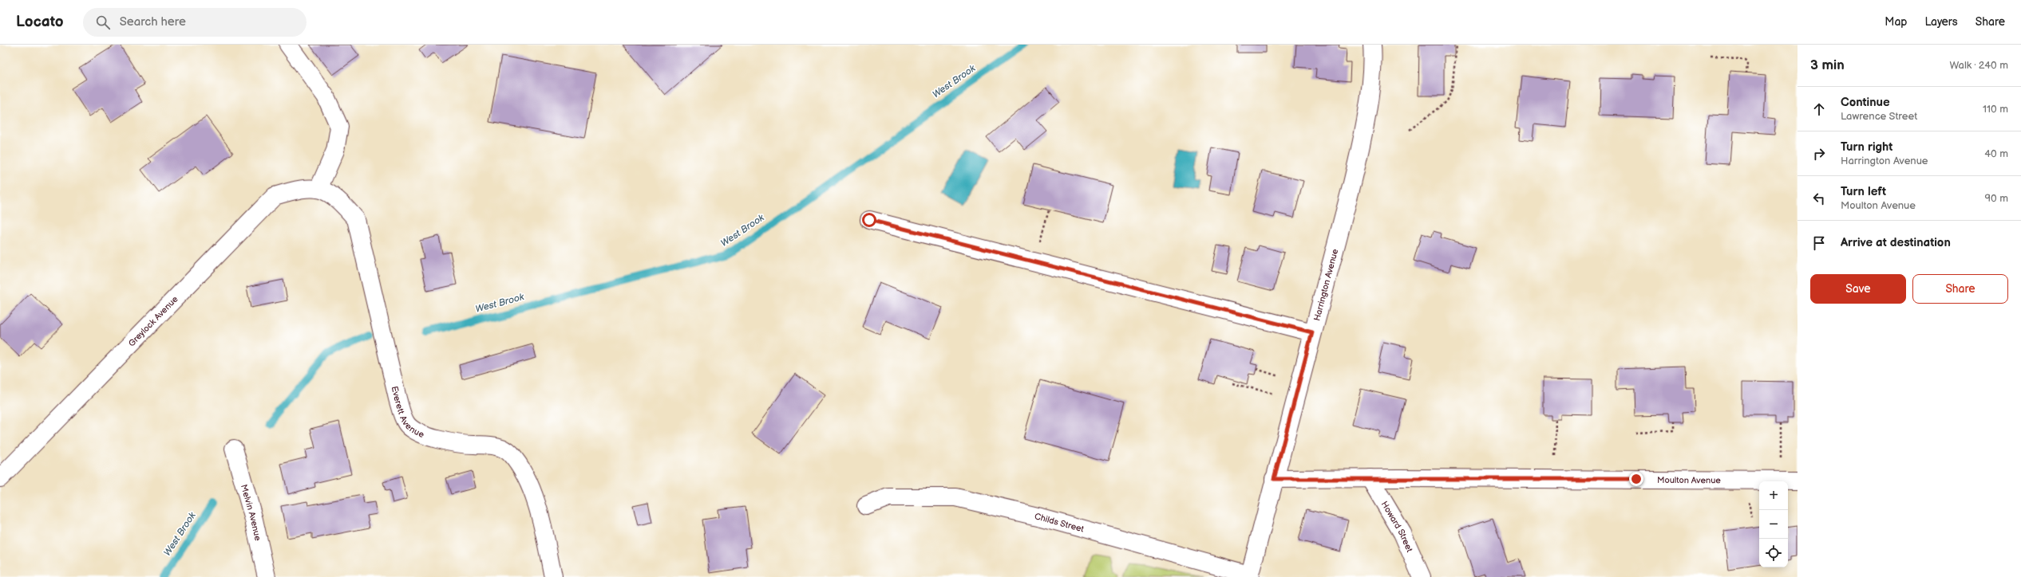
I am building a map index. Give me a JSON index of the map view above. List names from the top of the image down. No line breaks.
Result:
{"streets":{"street":["Harrington Avenue","Greylock Avenue","Everett Avenue","Moulton Avenue","Melvin Avenue","Childs Street","Howard Street"]},"crossings":[["Harrington Avenue","Moulton Avenue"],["Harrington Avenue","Childs Street"],["Greylock Avenue","Everett Avenue"],["Moulton Avenue","Howard Street"]],"water":["West Brook"],"page":{"header":"Locato","search":"Search here","nav":["Map","Layers","Share"],"heading":["3 min","Walk · 240 m"],"list":[["Continue","Lawrence Street","110 m"],["Turn right","Harrington Avenue","40 m"],["Turn left","Moulton Avenue","90 m"],"Arrive at destination"],"buttons":["Save","Share"],"map_buttons":["+","−"]}}
